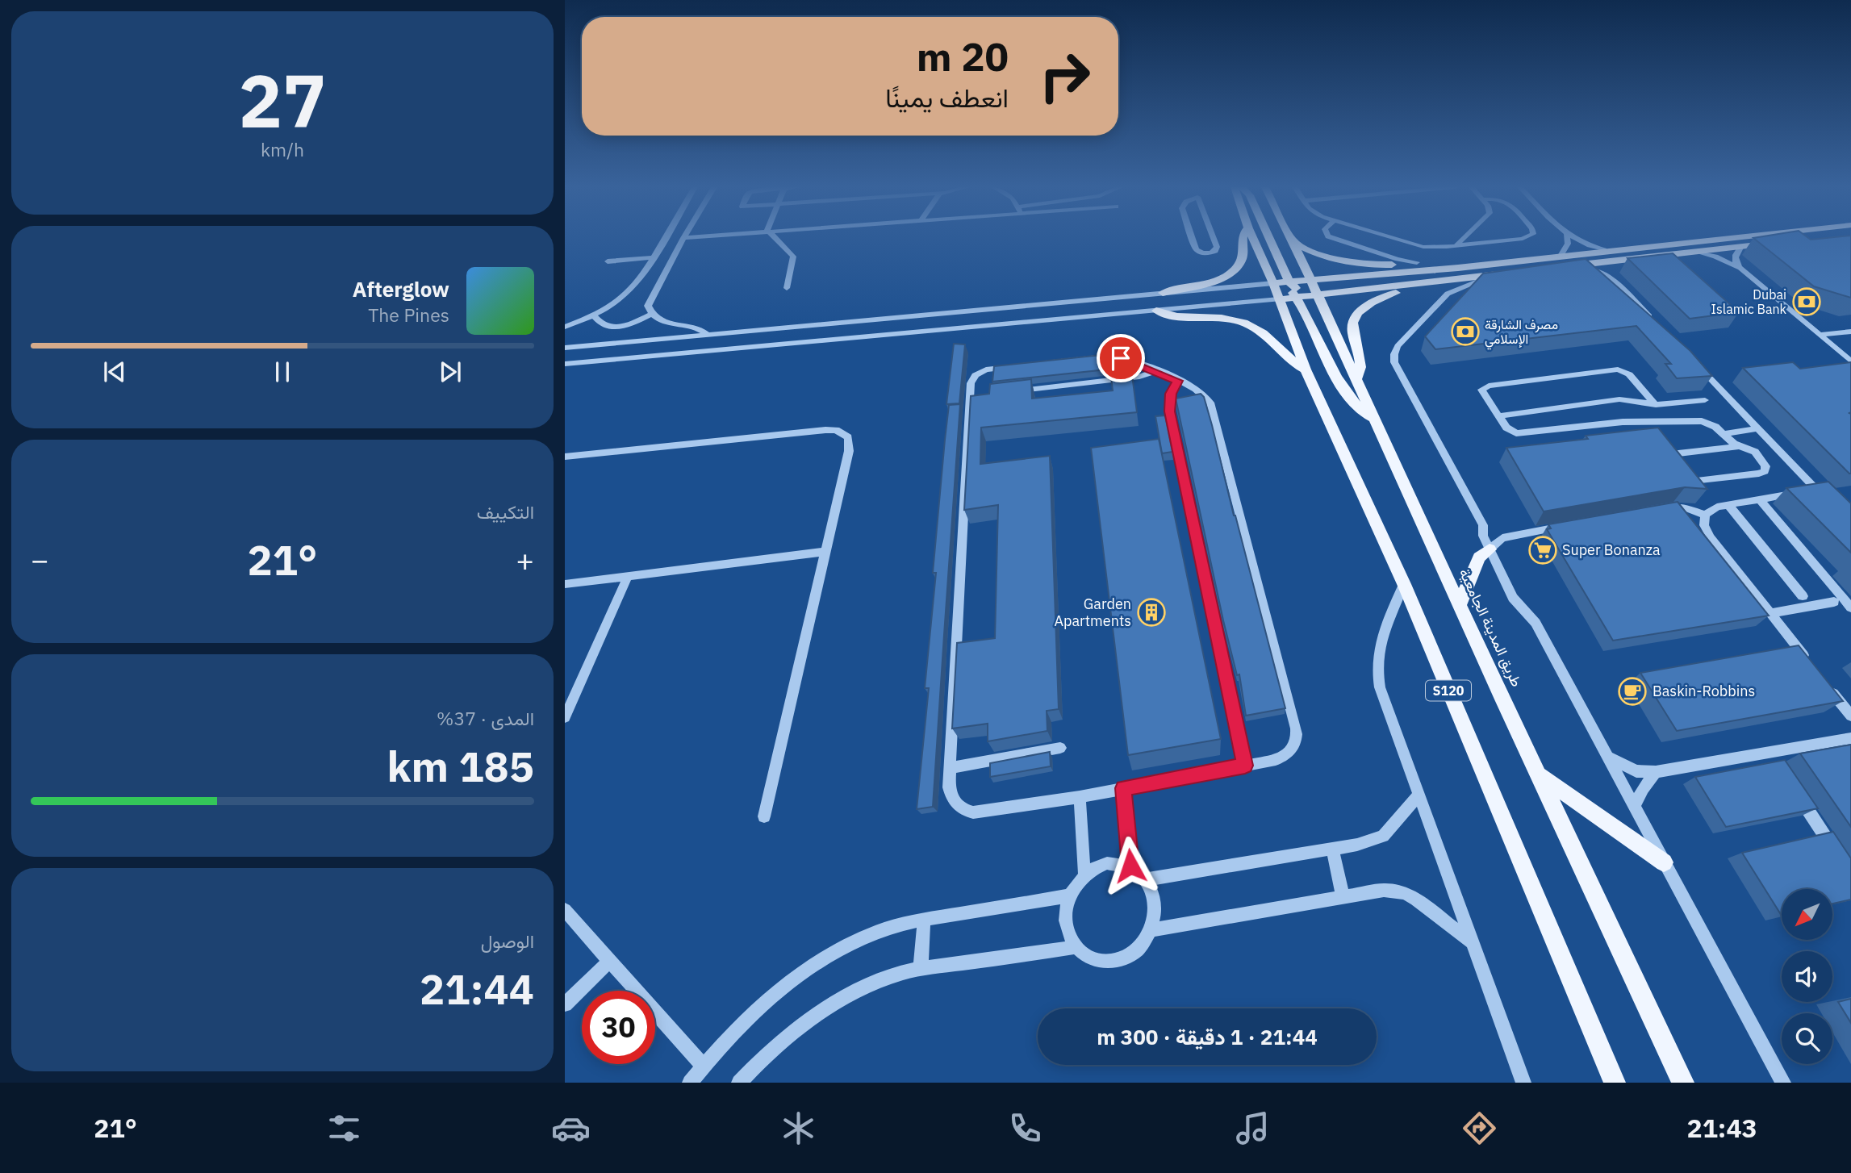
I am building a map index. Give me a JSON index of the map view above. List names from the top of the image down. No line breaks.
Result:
{"streets":{"main road":["طريق المدينة الجامعية","S120"]},"places":{"bank":["Dubai Islamic Bank","مصرف الشارقة الإسلامي"],"supermarket":["Super Bonanza"],"building":["Garden Apartments"],"cafe":["Baskin-Robbins"]},"north":"bottom left","page":{"tile":[["27","km/h"],"التكييف",["المدى · 37%","185 km"],["الوصول","21:44"]],"turn":["20 m","انعطف يمينًا"],"song":["Afterglow","The Pines"],"heat":["−","21°","+"],"limit":"30","trip":"21:44 · 1 دقيقة · 300 m","tabs":["21:43","21°"]}}
